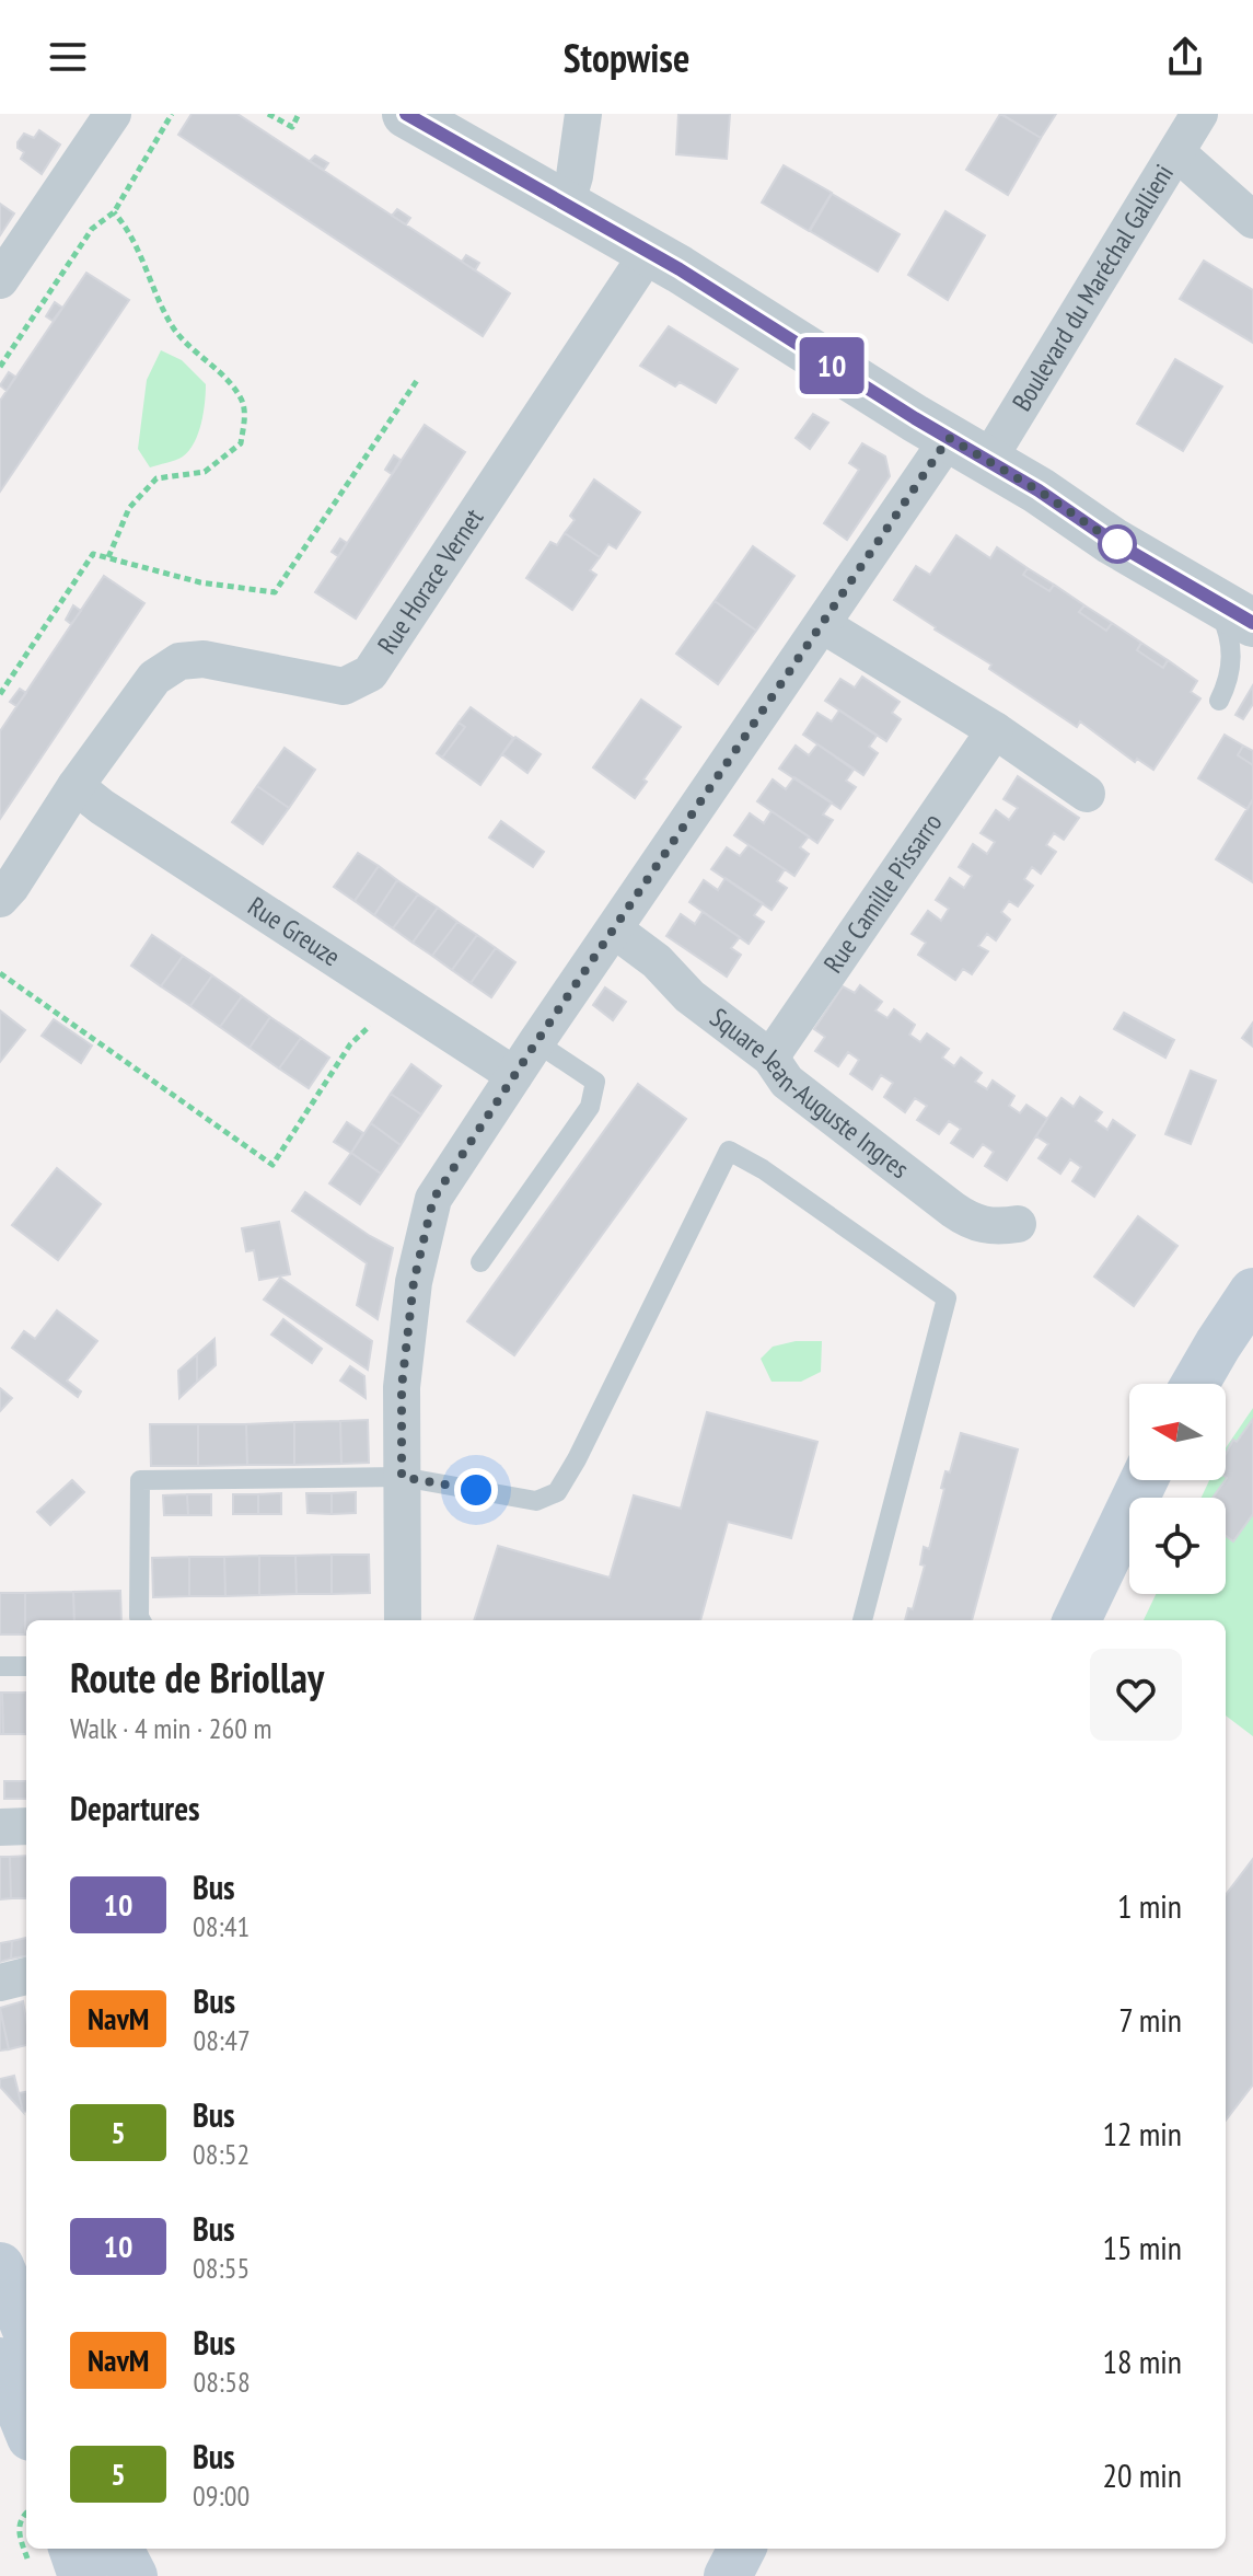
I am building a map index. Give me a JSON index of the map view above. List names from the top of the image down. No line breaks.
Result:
{"streets":{"street":["Boulevard du Maréchal Gallieni","Rue Horace Vernet","Rue Camille Pissarro","Rue Greuze","Square Jean-Auguste Ingres"]},"crossings":[["Boulevard du Maréchal Gallieni","Rue Greuze"],["Boulevard du Maréchal Gallieni","Square Jean-Auguste Ingres"],["Rue Horace Vernet","Rue Greuze"],["Rue Camille Pissarro","Square Jean-Auguste Ingres"]],"lines":["bus line 10"],"north":"left","page":{"header":"Stopwise","on_map":"10","heading":[["Route de Briollay","Walk · 4 min · 260 m"],"Departures"],"list":[{"mark":"10","name":"Bus","note":"08:41","value":"1 min"},{"mark":"NavM","name":"Bus","note":"08:47","value":"7 min"},{"mark":"5","name":"Bus","note":"08:52","value":"12 min"},{"mark":"10","name":"Bus","note":"08:55","value":"15 min"},{"mark":"NavM","name":"Bus","note":"08:58","value":"18 min"},{"mark":"5","name":"Bus","note":"09:00","value":"20 min"}]}}
